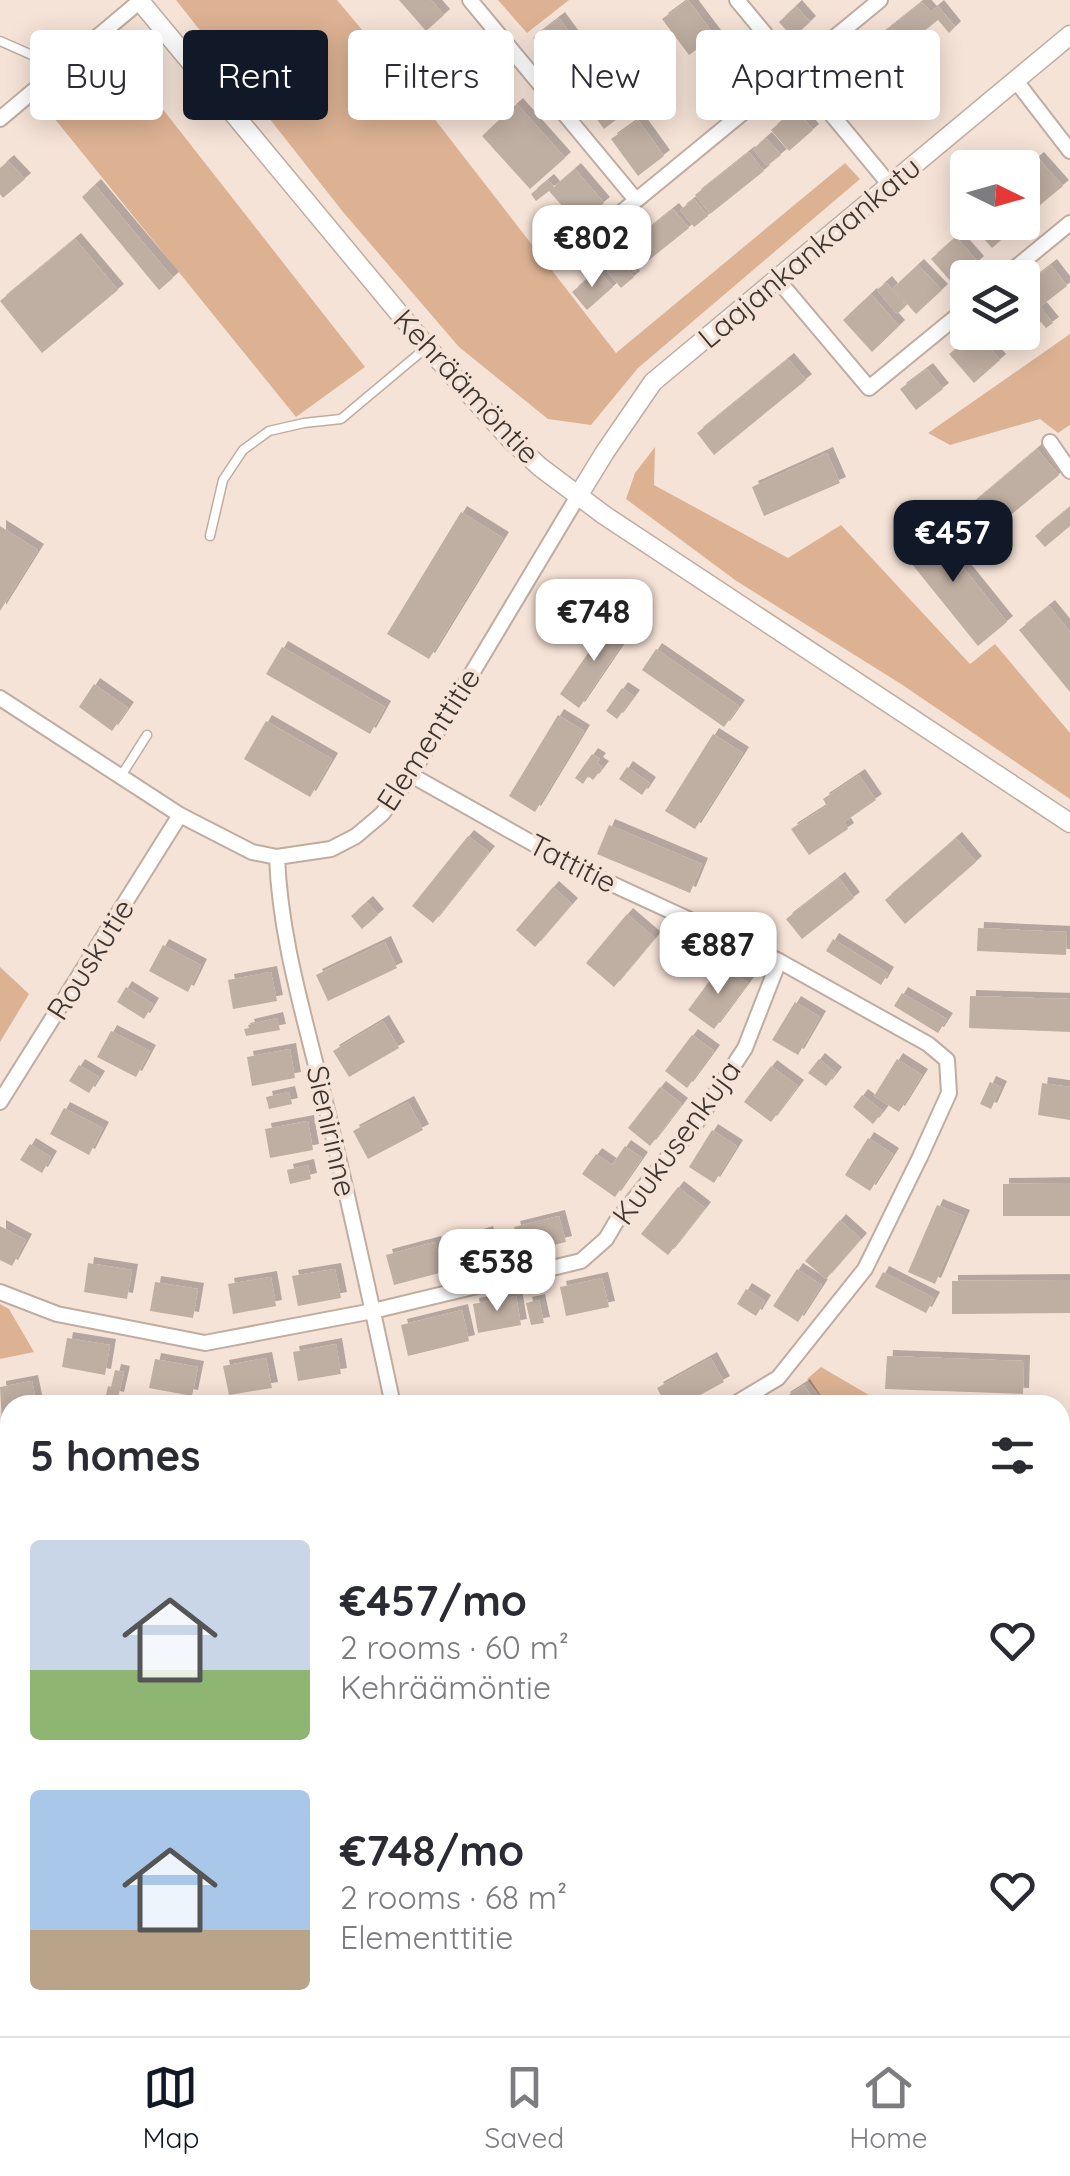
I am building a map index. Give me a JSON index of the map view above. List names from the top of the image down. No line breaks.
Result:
{"streets":{"street":["Laajankankaankatu","Kehräämöntie","Elementtitie","Tattitie","Rouskutie","Sienirinne","Kuukusenkuja"]},"crossings":[["Laajankankaankatu","Kehräämöntie"],["Laajankankaankatu","Elementtitie"],["Kehräämöntie","Elementtitie"],["Elementtitie","Tattitie"],["Elementtitie","Rouskutie"],["Elementtitie","Sienirinne"],["Tattitie","Kuukusenkuja"],["Sienirinne","Kuukusenkuja"]],"north":"right","page":{"chip":["Buy","Rent","Filters","New","Apartment"],"price":["€802","€457","€748","€887","€538"],"heading":"5 homes","list":[{"name":"€457/mo","note":"2 rooms · 60 m² · Kehräämöntie"},{"name":"€748/mo","note":"2 rooms · 68 m² · Elementtitie"}],"tabs":["Map","Saved","Home"]}}
